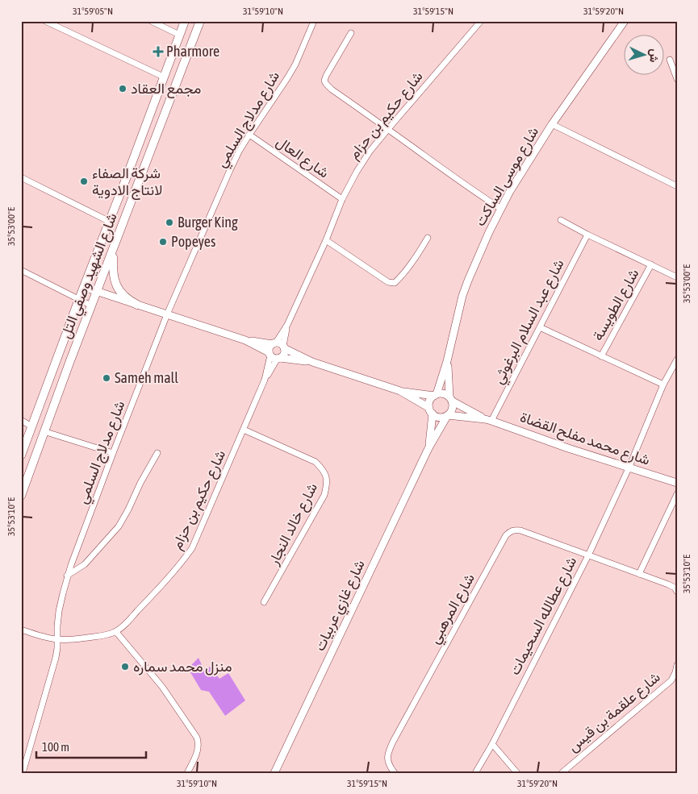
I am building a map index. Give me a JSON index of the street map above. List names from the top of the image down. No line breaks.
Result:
{"streets":{"main road":["شارع الشهيد وصفي التل"],"street":["شارع حكيم بن حزام","شارع مدلاج السلمي","شارع العال","شارع موسى الساكت","شارع الطويسة","شارع عبد السلام البرغوثي","شارع محمد مفلح القضاة","شارع خالد النجار","شارع غازي عربيات","شارع المرهبي","شارع عطالله السحيمات","شارع علقمة بن قيس"]},"crossings":[["شارع حكيم بن حزام","شارع العال"],["شارع حكيم بن حزام","شارع خالد النجار"],["شارع مدلاج السلمي","شارع العال"],["شارع موسى الساكت","شارع محمد مفلح القضاة"],["شارع موسى الساكت","شارع غازي عربيات"],["شارع عبد السلام البرغوثي","شارع محمد مفلح القضاة"],["شارع محمد مفلح القضاة","شارع غازي عربيات"],["شارع محمد مفلح القضاة","شارع عطالله السحيمات"],["شارع المرهبي","شارع عطالله السحيمات"]],"places":{"health":["Pharmore"],"other":["مجمع العقاد","شركة الصفاء لانتاج الادوية","Burger King","Popeyes","Sameh mall","منزل محمد سماره"]},"scale_bar":"100 m","north":"right","coordinates":["31°59'05\"N","31°59'10\"N","31°59'15\"N","31°59'20\"N","35°53'00\"E","35°53'10\"E"]}
